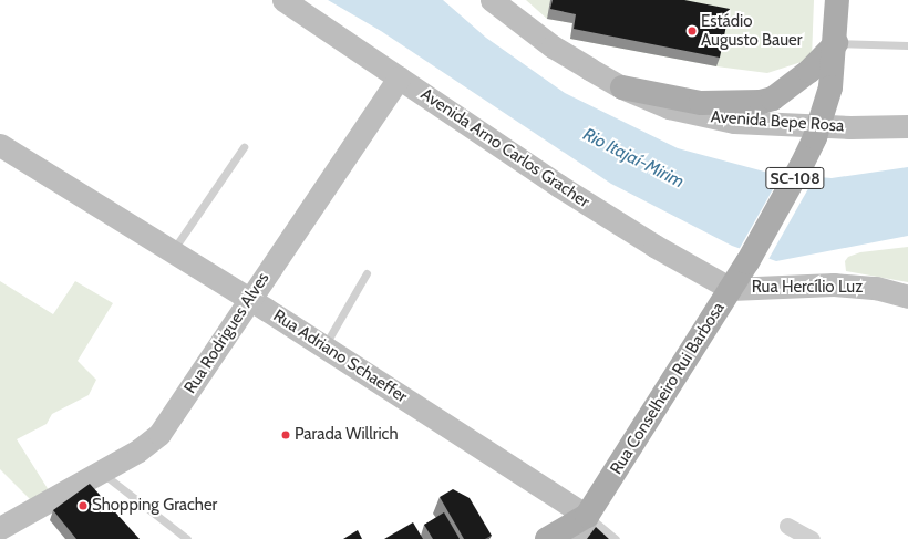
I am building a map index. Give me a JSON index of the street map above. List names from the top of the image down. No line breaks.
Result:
{"streets":{"main road":["Avenida Bepe Rosa","Avenida Arno Carlos Gracher","SC-108","Rua Hercílio Luz","Rua Rodrigues Alves","Rua Adriano Schaeffer","Rua Conselheiro Rui Barbosa"]},"crossings":[["Avenida Arno Carlos Gracher","Rua Hercílio Luz"],["Avenida Arno Carlos Gracher","Rua Rodrigues Alves"],["Avenida Arno Carlos Gracher","Rua Conselheiro Rui Barbosa"],["SC-108","Rua Conselheiro Rui Barbosa"],["Rua Hercílio Luz","Rua Conselheiro Rui Barbosa"],["Rua Rodrigues Alves","Rua Adriano Schaeffer"],["Rua Adriano Schaeffer","Rua Conselheiro Rui Barbosa"]],"water":["Rio Itajaí-Mirim"],"places":["Estádio Augusto Bauer","Parada Willrich","Shopping Gracher"]}
